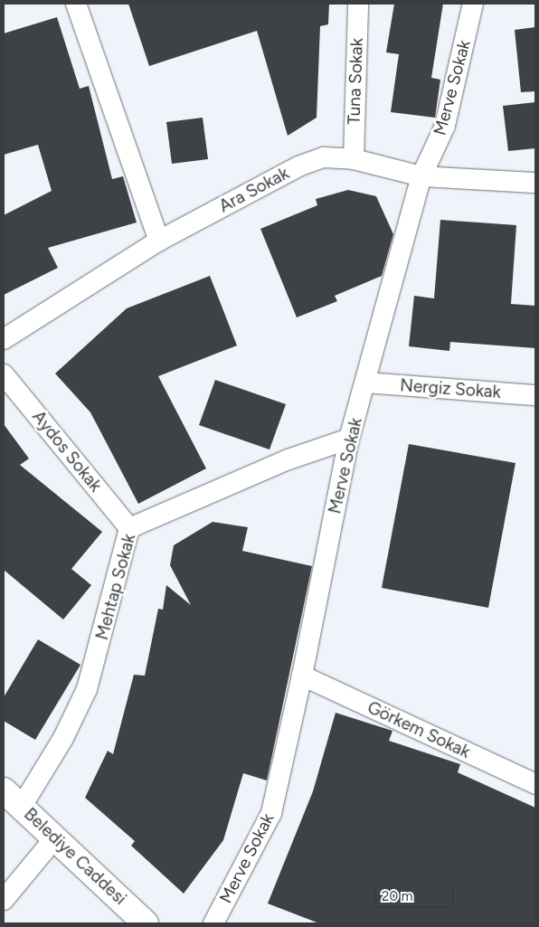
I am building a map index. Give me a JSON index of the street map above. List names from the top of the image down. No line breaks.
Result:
{"streets":{"street":["Tuna Sokak","Merve Sokak","Ara Sokak","Nergiz Sokak","Aydos Sokak","Mehtap Sokak","Görkem Sokak","Belediye Caddesi"]},"crossings":[["Tuna Sokak","Ara Sokak"],["Merve Sokak","Ara Sokak"],["Merve Sokak","Nergiz Sokak"],["Merve Sokak","Mehtap Sokak"],["Merve Sokak","Görkem Sokak"],["Aydos Sokak","Mehtap Sokak"],["Mehtap Sokak","Belediye Caddesi"]],"scale_bar":"20 m"}
